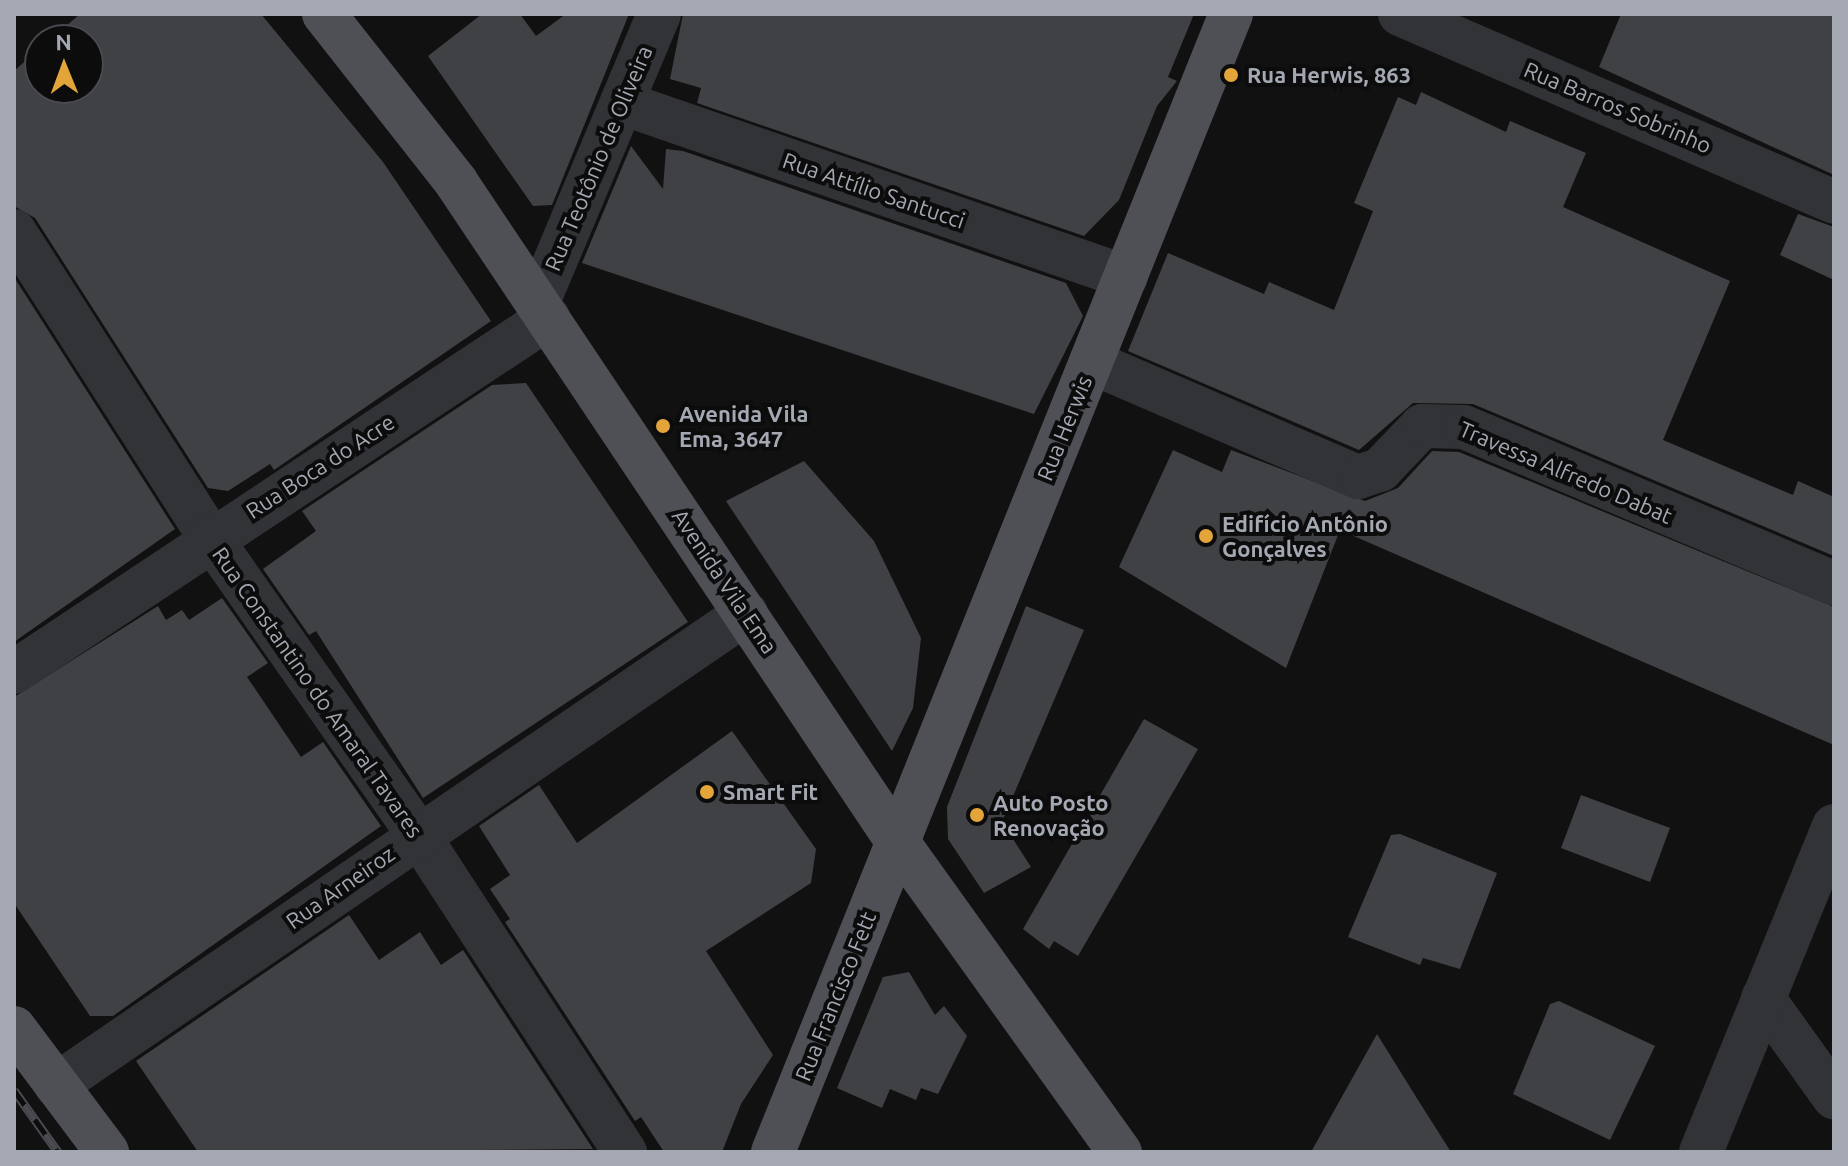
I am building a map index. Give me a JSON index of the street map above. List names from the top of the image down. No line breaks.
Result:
{"streets":{"main road":["Rua Herwis","Avenida Vila Ema","Rua Francisco Fett"],"street":["Rua Barros Sobrinho","Rua Teotônio de Oliveira","Rua Attílio Santucci","Rua Boca do Acre","Travessa Alfredo Dabat","Rua Constantino do Amaral Tavares","Rua Arneiroz"]},"crossings":[["Rua Teotônio de Oliveira","Rua Attílio Santucci"],["Rua Teotônio de Oliveira","Rua Boca do Acre"],["Rua Teotônio de Oliveira","Avenida Vila Ema"],["Rua Attílio Santucci","Rua Herwis"],["Rua Herwis","Travessa Alfredo Dabat"],["Rua Herwis","Avenida Vila Ema"],["Rua Herwis","Rua Francisco Fett"],["Rua Boca do Acre","Avenida Vila Ema"],["Rua Boca do Acre","Rua Constantino do Amaral Tavares"],["Avenida Vila Ema","Rua Arneiroz"],["Avenida Vila Ema","Rua Francisco Fett"],["Rua Constantino do Amaral Tavares","Rua Arneiroz"]],"places":["Rua Herwis, 863","Avenida Vila Ema, 3647","Edifício Antônio Gonçalves","Smart Fit","Auto Posto Renovação"],"north":"top"}
